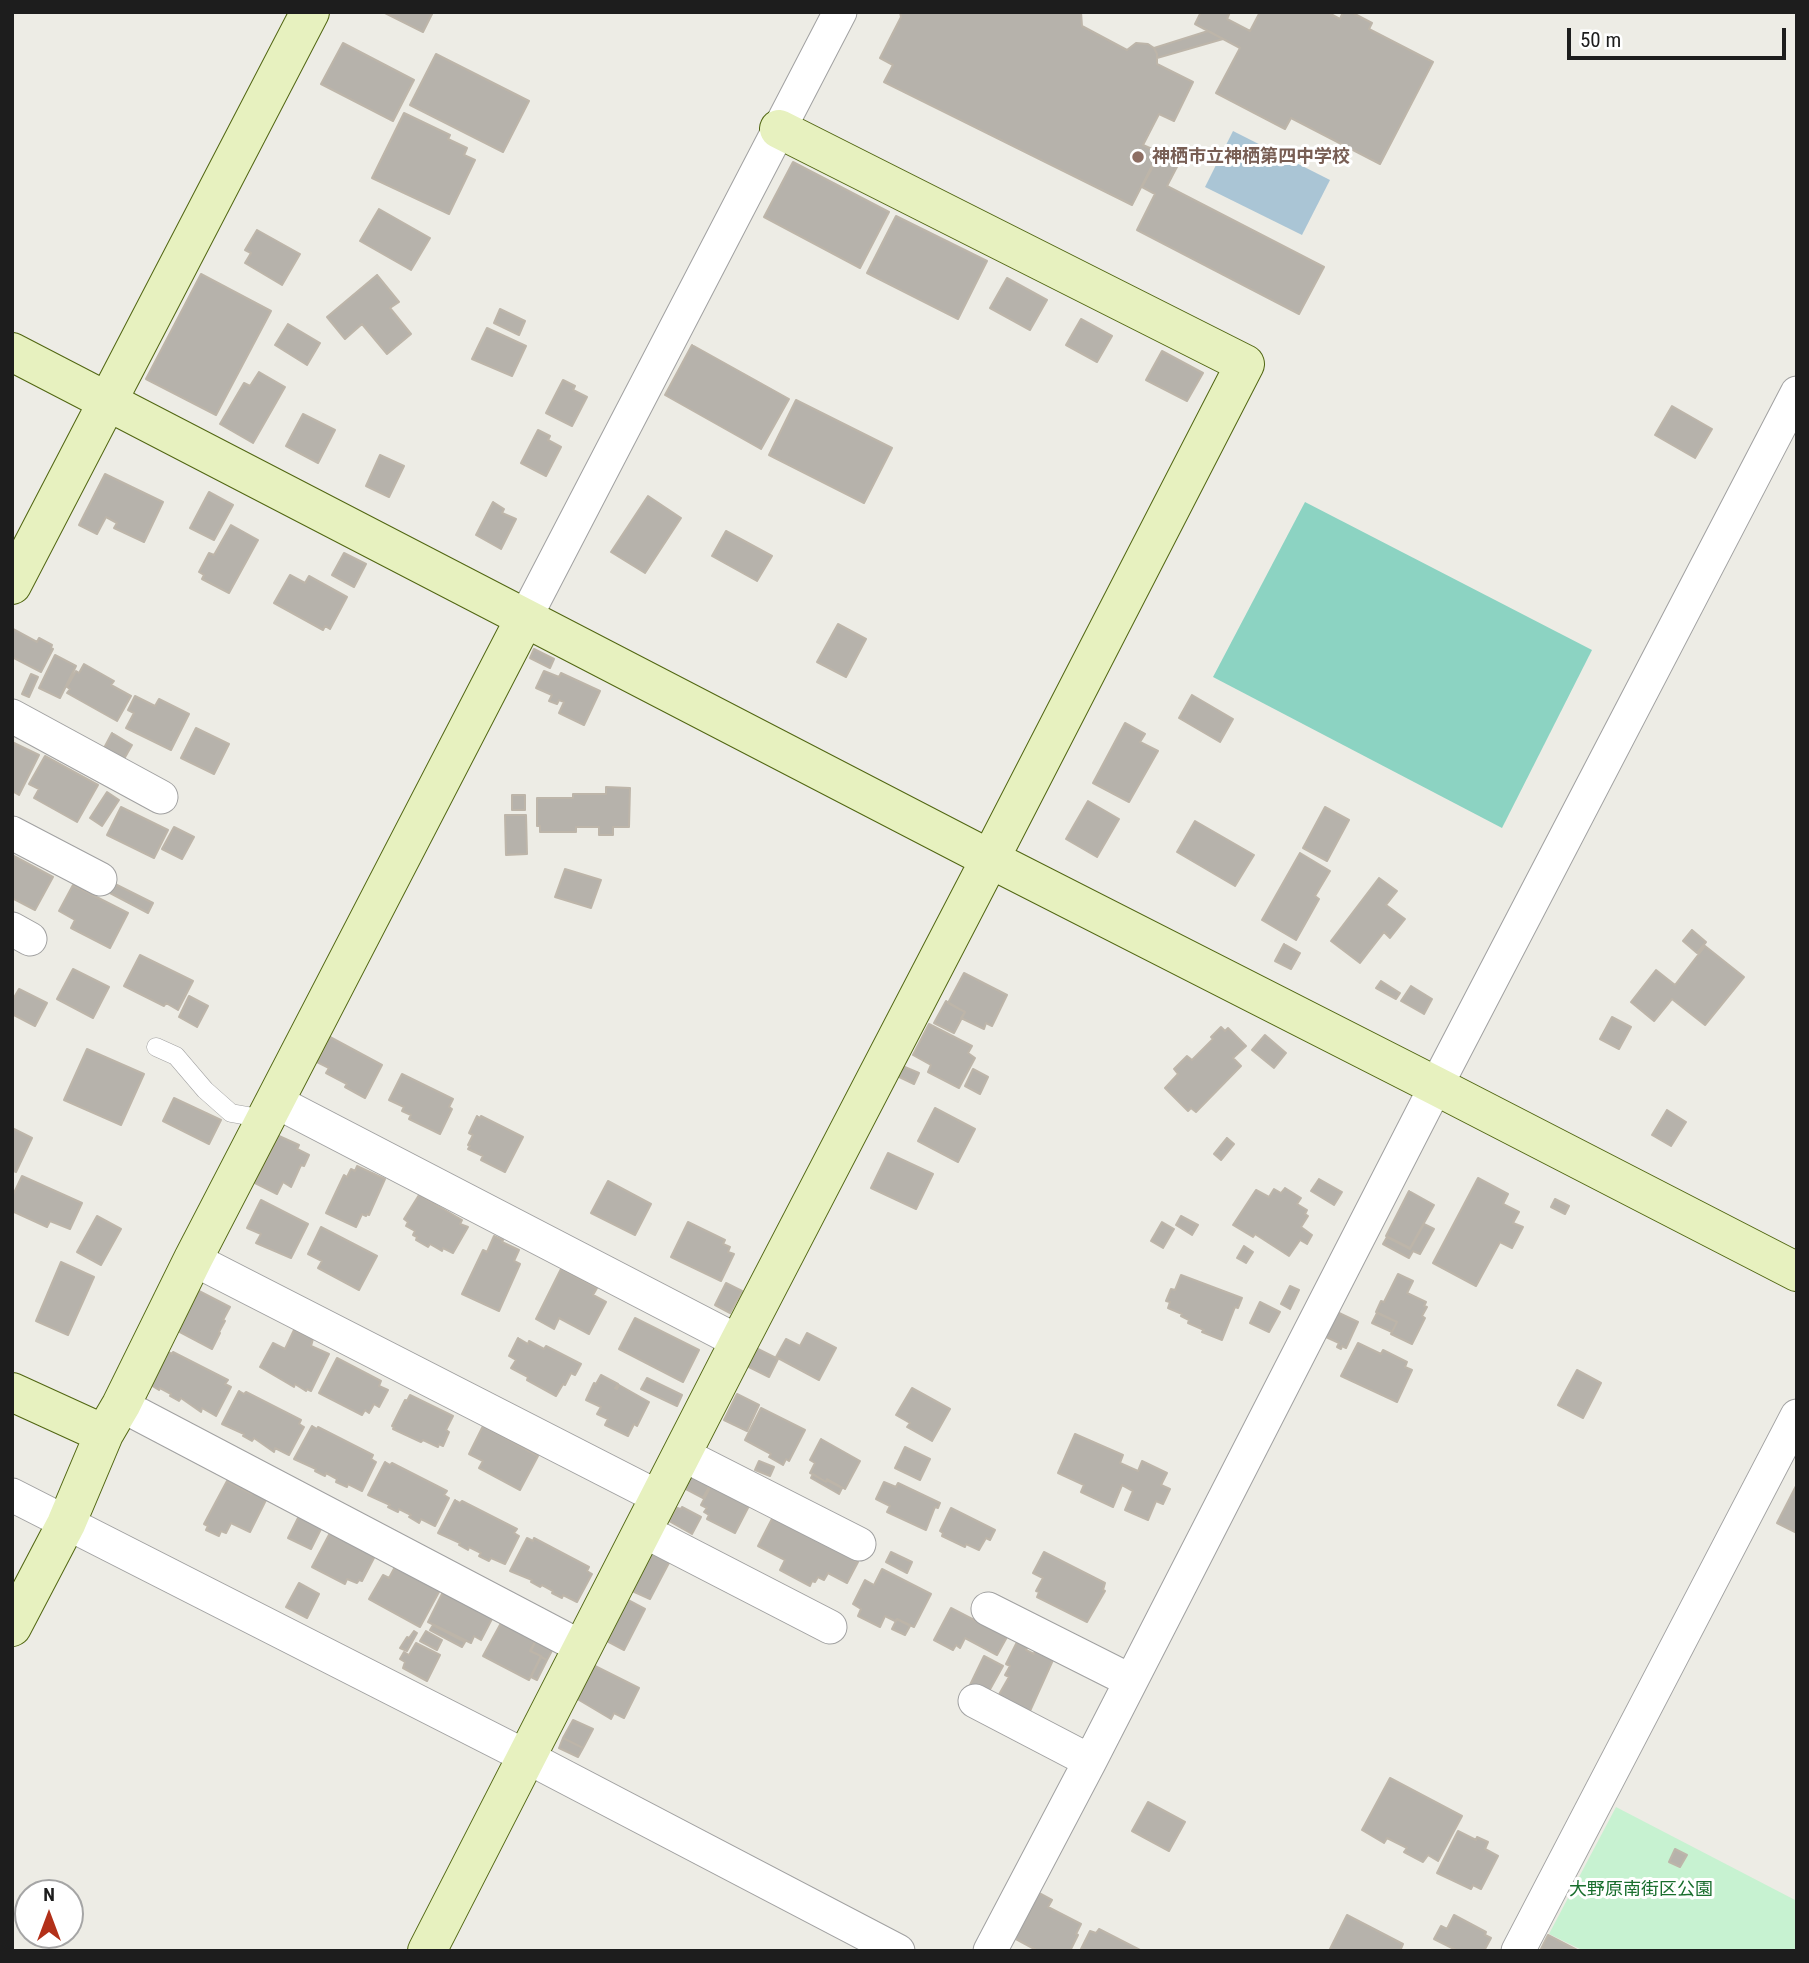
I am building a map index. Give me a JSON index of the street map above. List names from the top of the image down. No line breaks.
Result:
{"parks":["大野原南街区公園"],"places":["神栖市立神栖第四中学校"],"scale_bar":"50 m","north":"top"}
